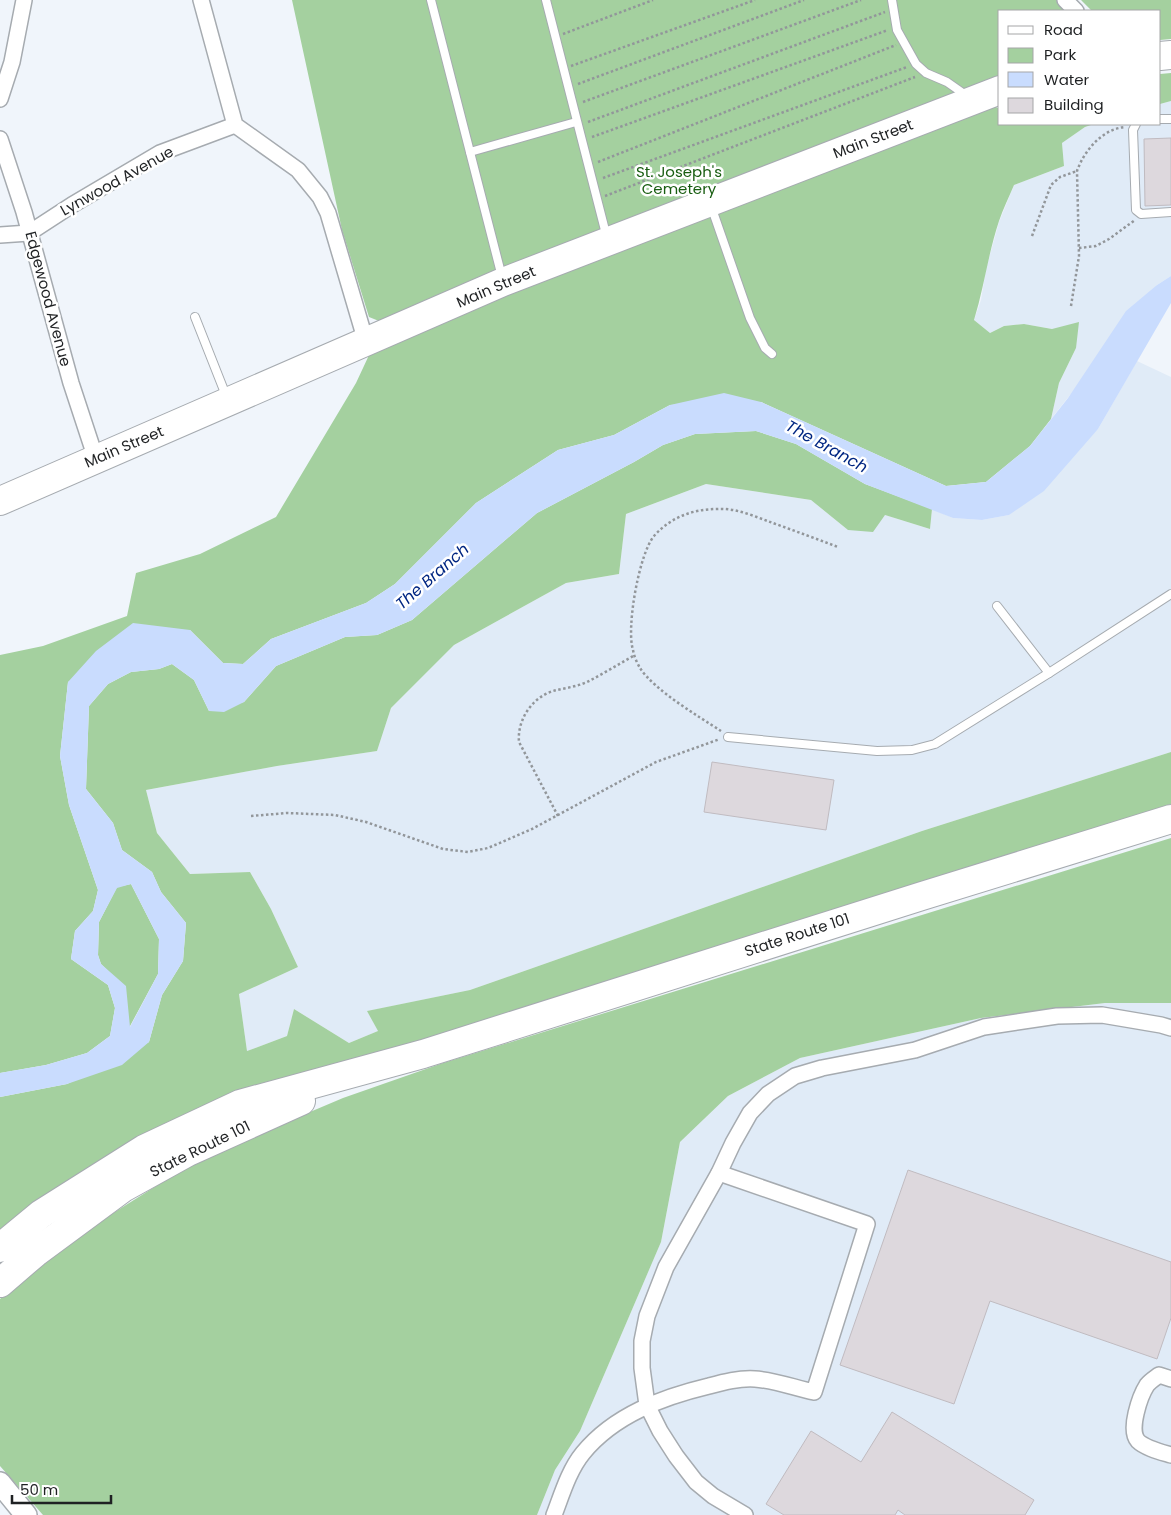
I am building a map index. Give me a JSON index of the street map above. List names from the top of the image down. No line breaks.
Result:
{"streets":{"highway":["Main Street","State Route 101"],"street":["Lynwood Avenue","Edgewood Avenue"]},"crossings":[["Main Street","Edgewood Avenue"],["Lynwood Avenue","Edgewood Avenue"]],"water":["The Branch"],"parks":["St. Joseph's Cemetery"],"legend":["Road","Park","Water","Building"],"scale_bar":"50 m"}
